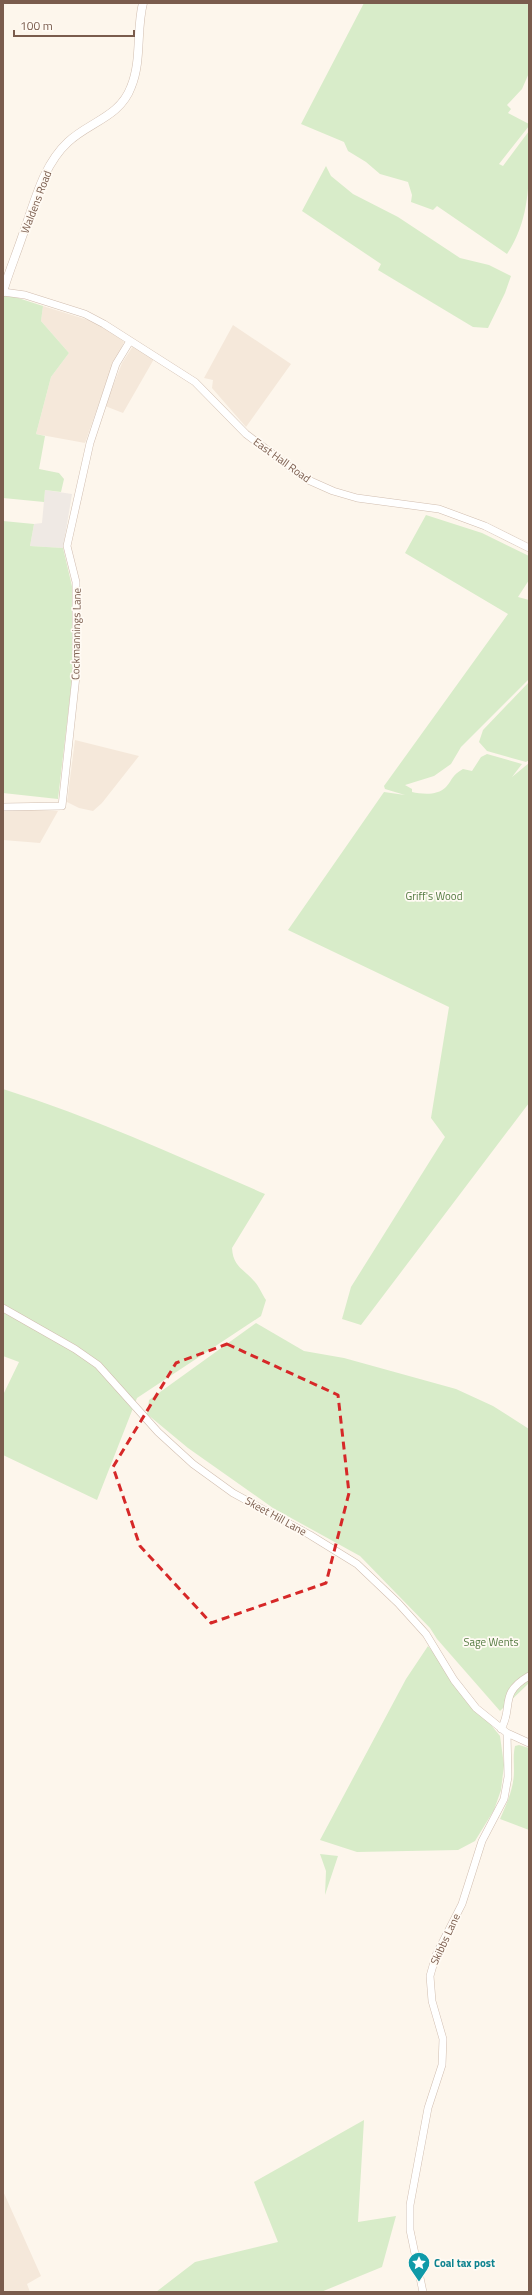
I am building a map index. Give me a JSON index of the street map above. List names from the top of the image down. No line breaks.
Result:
{"streets":{"street":["Waldens Road","East Hall Road","Cockmannings Lane","Skeet Hill Lane","Skibbs Lane"]},"crossings":[["Waldens Road","East Hall Road"],["East Hall Road","Cockmannings Lane"],["Skeet Hill Lane","Skibbs Lane"]],"parks":["Griff's Wood","Sage Wents"],"places":{"place":["Coal tax post"]},"scale_bar":"100 m"}
